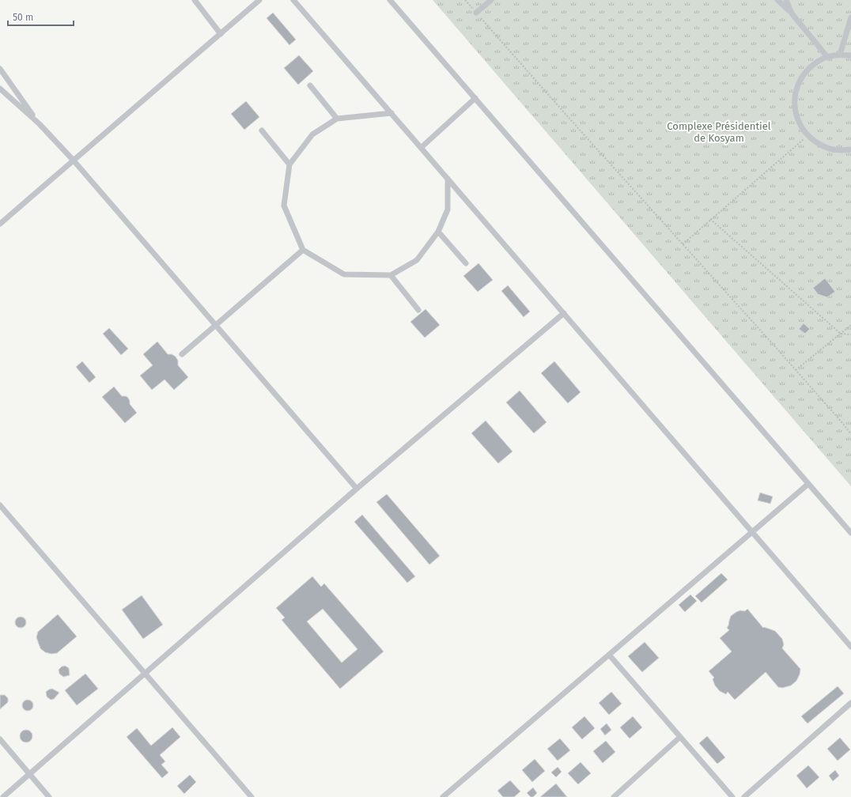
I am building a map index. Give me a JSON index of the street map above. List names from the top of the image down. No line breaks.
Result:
{"parks":["Complexe Présidentiel de Kosyam"],"scale_bar":"50 m"}
